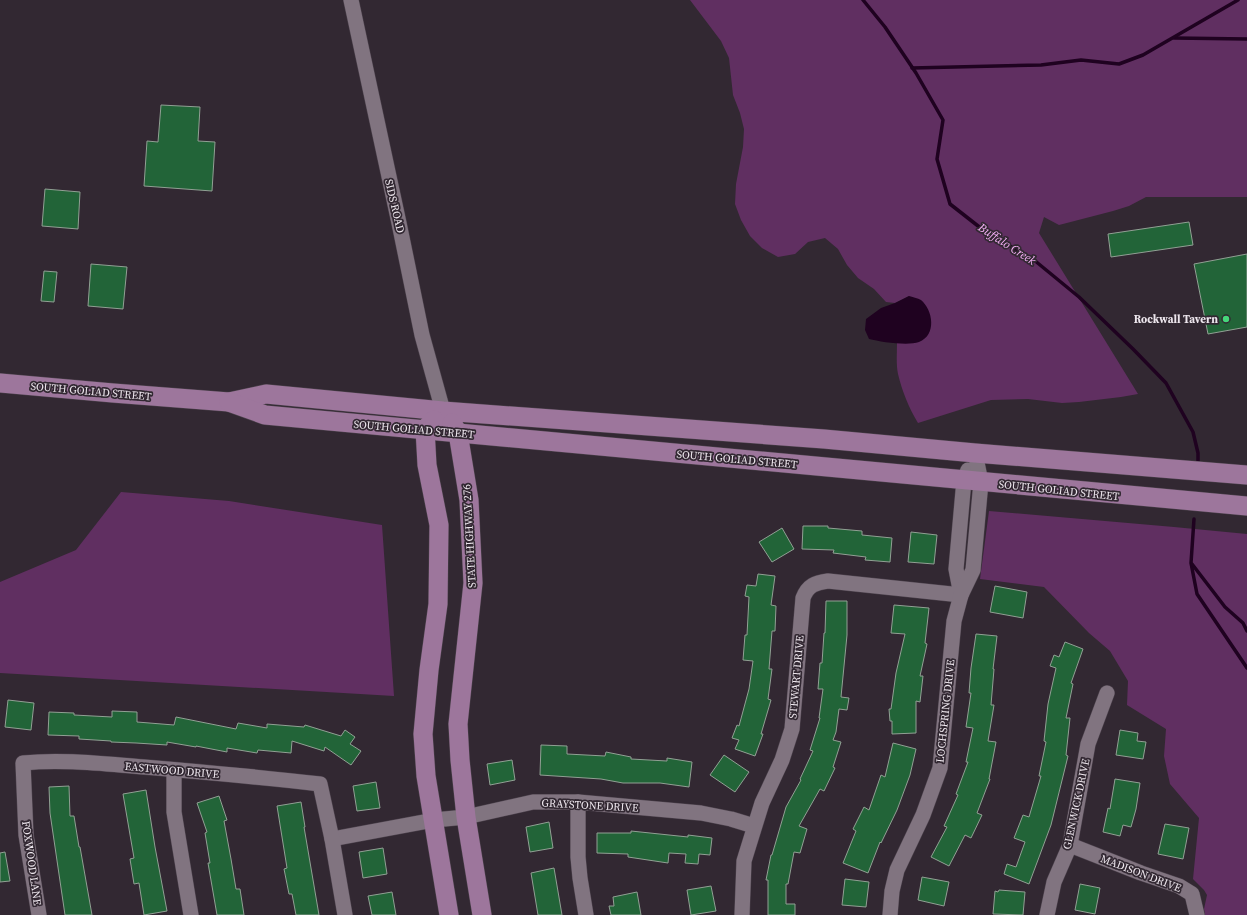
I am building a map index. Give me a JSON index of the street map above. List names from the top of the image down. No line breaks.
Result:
{"streets":{"main road":["SOUTH GOLIAD STREET","STATE HIGHWAY 276"],"street":["SIDS ROAD","STEWART DRIVE","LOCHSPRING DRIVE","EASTWOOD DRIVE","GLENWICK DRIVE","GRAYSTONE DRIVE","FOXWOOD LANE","MADISON DRIVE"]},"crossings":[["SIDS ROAD","SOUTH GOLIAD STREET"],["SIDS ROAD","STATE HIGHWAY 276"],["SOUTH GOLIAD STREET","STATE HIGHWAY 276"],["SOUTH GOLIAD STREET","LOCHSPRING DRIVE"],["STATE HIGHWAY 276","GRAYSTONE DRIVE"],["STEWART DRIVE","LOCHSPRING DRIVE"],["STEWART DRIVE","GRAYSTONE DRIVE"],["EASTWOOD DRIVE","GRAYSTONE DRIVE"],["EASTWOOD DRIVE","FOXWOOD LANE"],["GLENWICK DRIVE","MADISON DRIVE"]],"water":["Buffalo Creek"],"places":["Rockwall Tavern"]}
